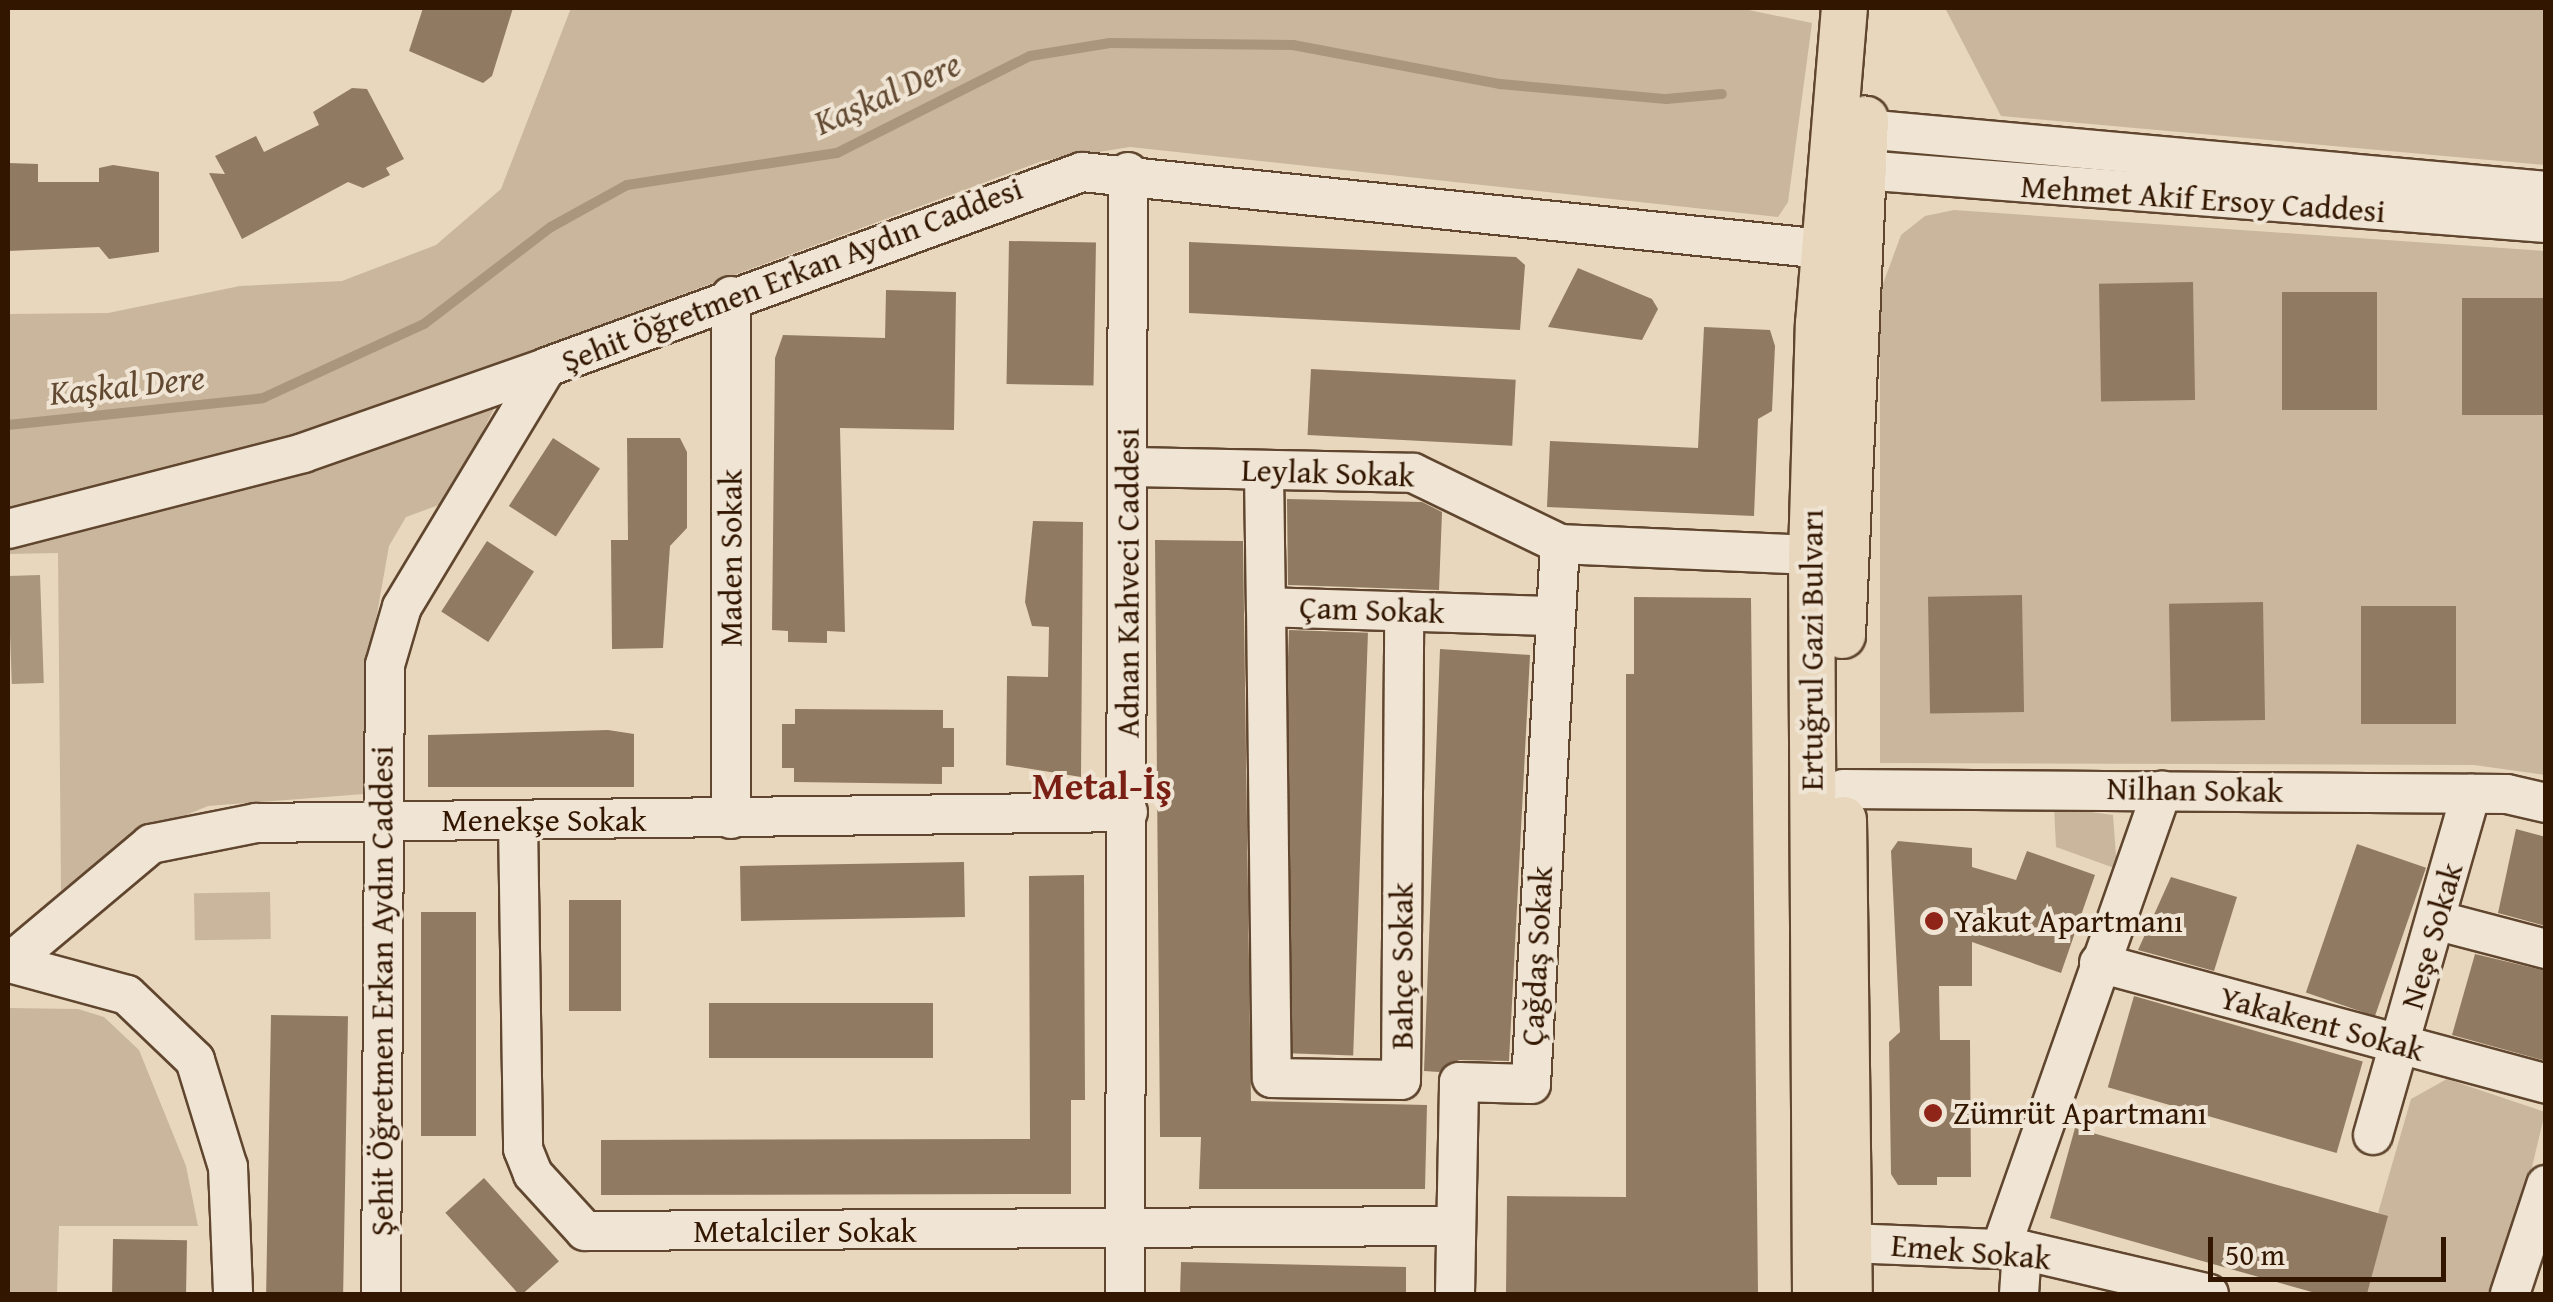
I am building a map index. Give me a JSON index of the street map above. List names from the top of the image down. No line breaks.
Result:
{"streets":{"main road":["Ertuğrul Gazi Bulvarı"],"street":["Mehmet Akif Ersoy Caddesi","Şehit Öğretmen Erkan Aydın Caddesi","Leylak Sokak","Maden Sokak","Adnan Kahveci Caddesi","Çam Sokak","Nilhan Sokak","Menekşe Sokak","Neşe Sokak","Çağdaş Sokak","Bahçe Sokak","Yakakent Sokak","Metalciler Sokak","Emek Sokak"]},"crossings":[["Mehmet Akif Ersoy Caddesi","Ertuğrul Gazi Bulvarı"],["Şehit Öğretmen Erkan Aydın Caddesi","Maden Sokak"],["Şehit Öğretmen Erkan Aydın Caddesi","Adnan Kahveci Caddesi"],["Şehit Öğretmen Erkan Aydın Caddesi","Ertuğrul Gazi Bulvarı"],["Şehit Öğretmen Erkan Aydın Caddesi","Menekşe Sokak"],["Leylak Sokak","Adnan Kahveci Caddesi"],["Leylak Sokak","Çam Sokak"],["Leylak Sokak","Ertuğrul Gazi Bulvarı"],["Leylak Sokak","Çağdaş Sokak"],["Maden Sokak","Menekşe Sokak"],["Adnan Kahveci Caddesi","Menekşe Sokak"],["Adnan Kahveci Caddesi","Metalciler Sokak"],["Çam Sokak","Çağdaş Sokak"],["Çam Sokak","Bahçe Sokak"],["Ertuğrul Gazi Bulvarı","Nilhan Sokak"],["Ertuğrul Gazi Bulvarı","Emek Sokak"],["Nilhan Sokak","Neşe Sokak"],["Menekşe Sokak","Metalciler Sokak"],["Neşe Sokak","Yakakent Sokak"]],"districts":["Metal-İş"],"water":["Kaşkal Dere"],"places":["Yakut Apartmanı","Zümrüt Apartmanı"],"scale_bar":"50 m"}
